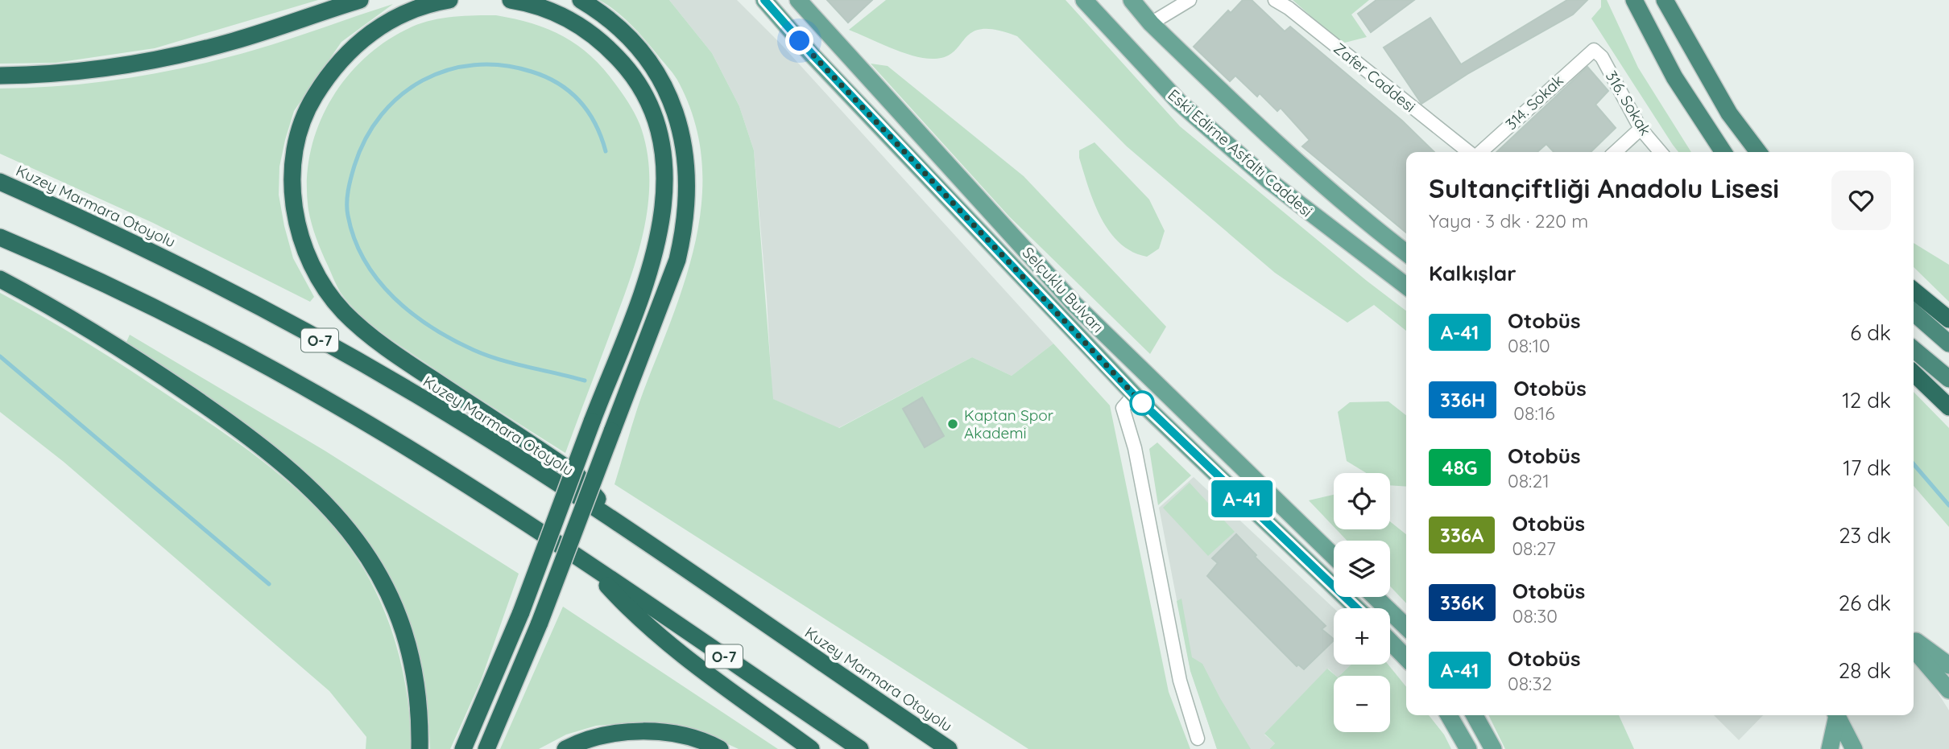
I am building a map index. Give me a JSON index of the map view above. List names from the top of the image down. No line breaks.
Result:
{"streets":{"highway":["Kuzey Marmara Otoyolu","O-7"],"main road":["Eski Edirne Asfaltı Caddesi","Selçuklu Bulvarı"],"street":["Zafer Caddesi","314. Sokak","316. Sokak"]},"crossings":[["314. Sokak","316. Sokak"]],"places":["Kaptan Spor Akademi"],"lines":["bus line A-41"],"page":{"on_map":"A-41","heading":[["Sultançiftliği Anadolu Lisesi","Yaya · 3 dk · 220 m"],"Kalkışlar"],"list":[{"mark":"A-41","name":"Otobüs","note":"08:10","value":"6 dk"},{"mark":"336H","name":"Otobüs","note":"08:16","value":"12 dk"},{"mark":"48G","name":"Otobüs","note":"08:21","value":"17 dk"},{"mark":"336A","name":"Otobüs","note":"08:27","value":"23 dk"},{"mark":"336K","name":"Otobüs","note":"08:30","value":"26 dk"},{"mark":"A-41","name":"Otobüs","note":"08:32","value":"28 dk"}],"map_buttons":["+","−"]}}
